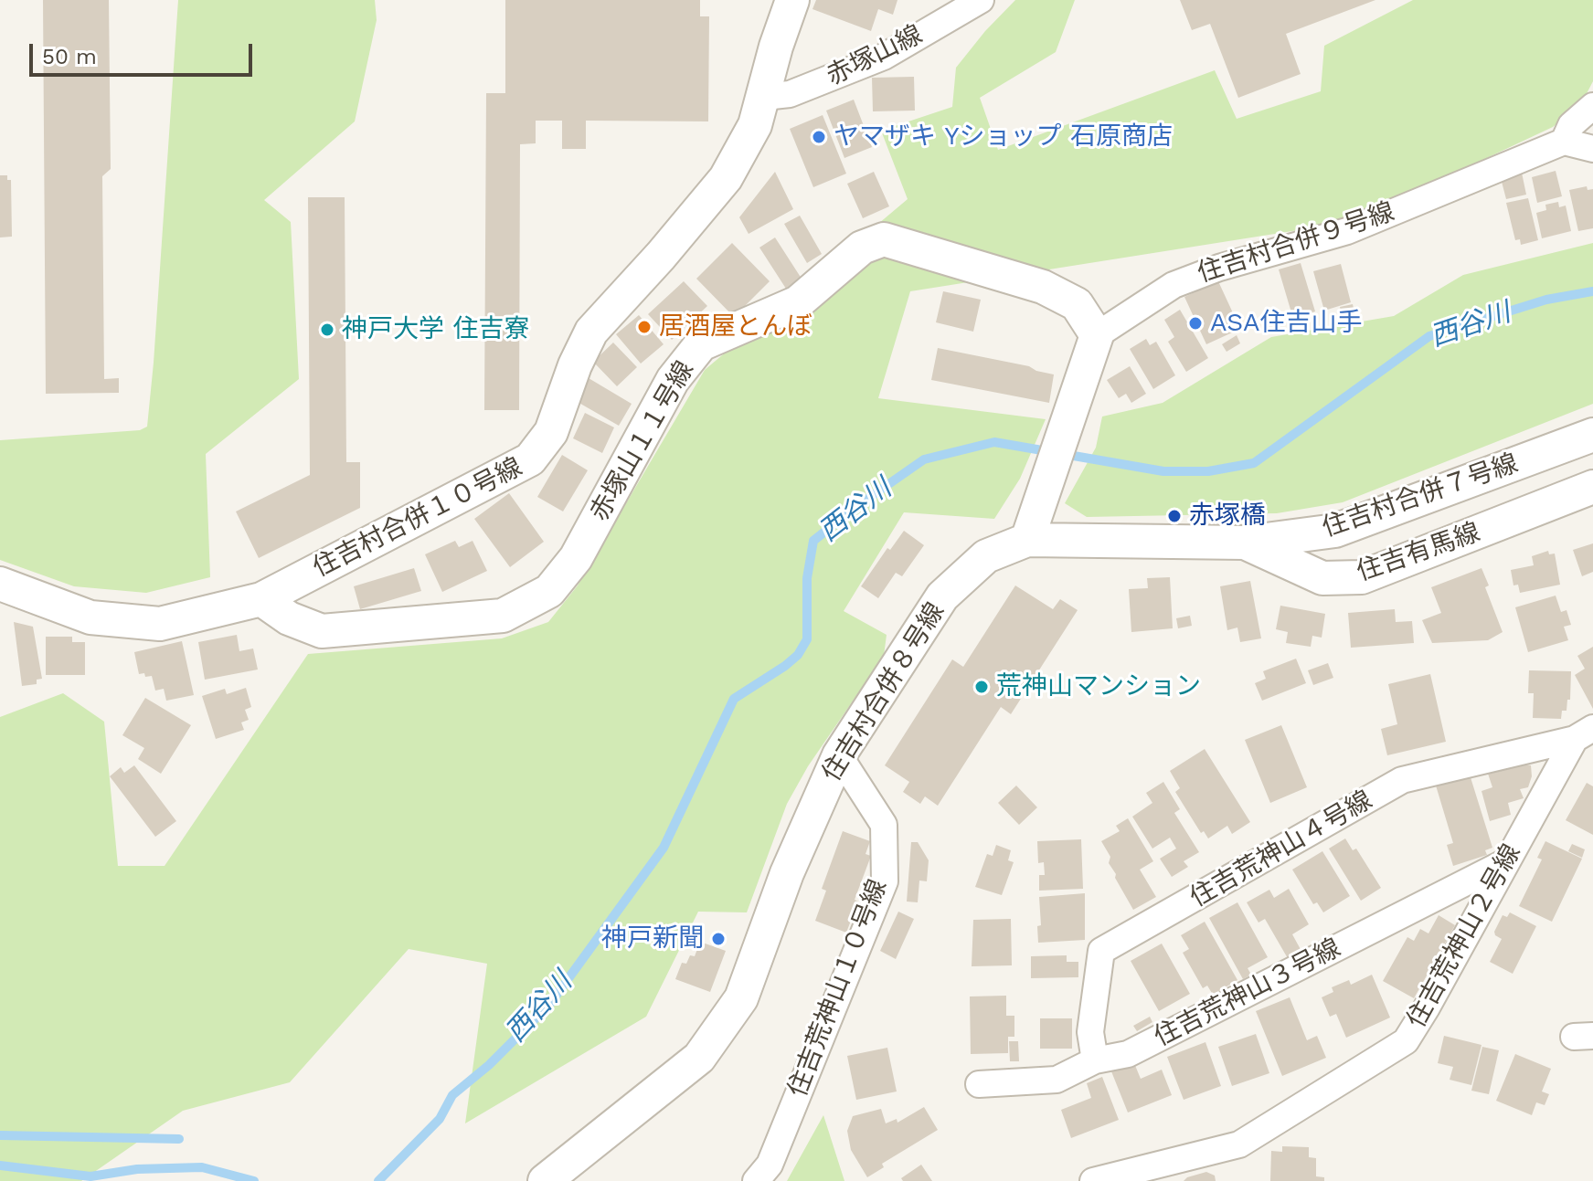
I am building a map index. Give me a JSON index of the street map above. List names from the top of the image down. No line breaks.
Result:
{"streets":{"street":["赤塚山線","住吉村合併９号線","赤塚山１１号線","住吉村合併７号線","住吉村合併１０号線","住吉有馬線","住吉村合併８号線","住吉荒神山４号線","住吉荒神山２号線","住吉荒神山１０号線","住吉荒神山３号線"]},"crossings":[["赤塚山線","住吉村合併１０号線"],["住吉村合併９号線","赤塚山１１号線"],["赤塚山１１号線","住吉村合併１０号線"],["住吉村合併７号線","住吉有馬線"],["住吉村合併７号線","住吉村合併８号線"],["住吉有馬線","住吉村合併８号線"],["住吉村合併８号線","住吉荒神山１０号線"],["住吉荒神山４号線","住吉荒神山２号線"],["住吉荒神山４号線","住吉荒神山３号線"],["住吉荒神山２号線","住吉荒神山３号線"]],"water":["西谷川"],"places":["ヤマザキ Yショップ 石原商店","ASA住吉山手","居酒屋とんぼ","神戸大学 住吉寮","赤塚橋","荒神山マンション","神戸新聞"],"scale_bar":"50 m"}
